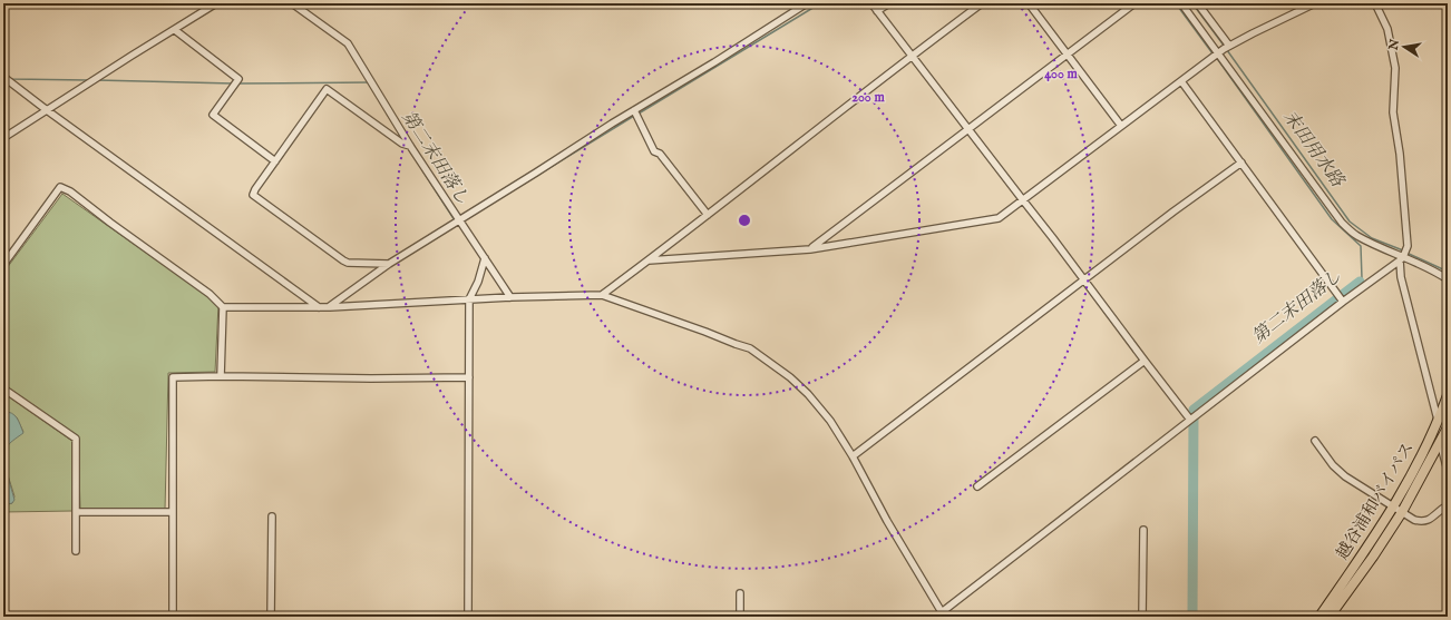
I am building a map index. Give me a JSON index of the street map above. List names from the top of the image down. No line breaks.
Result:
{"streets":{"highway":["越谷浦和バイパス"]},"water":["末田用水路","第二末田落し"],"north":"left","rings":["400 m","200 m"]}
